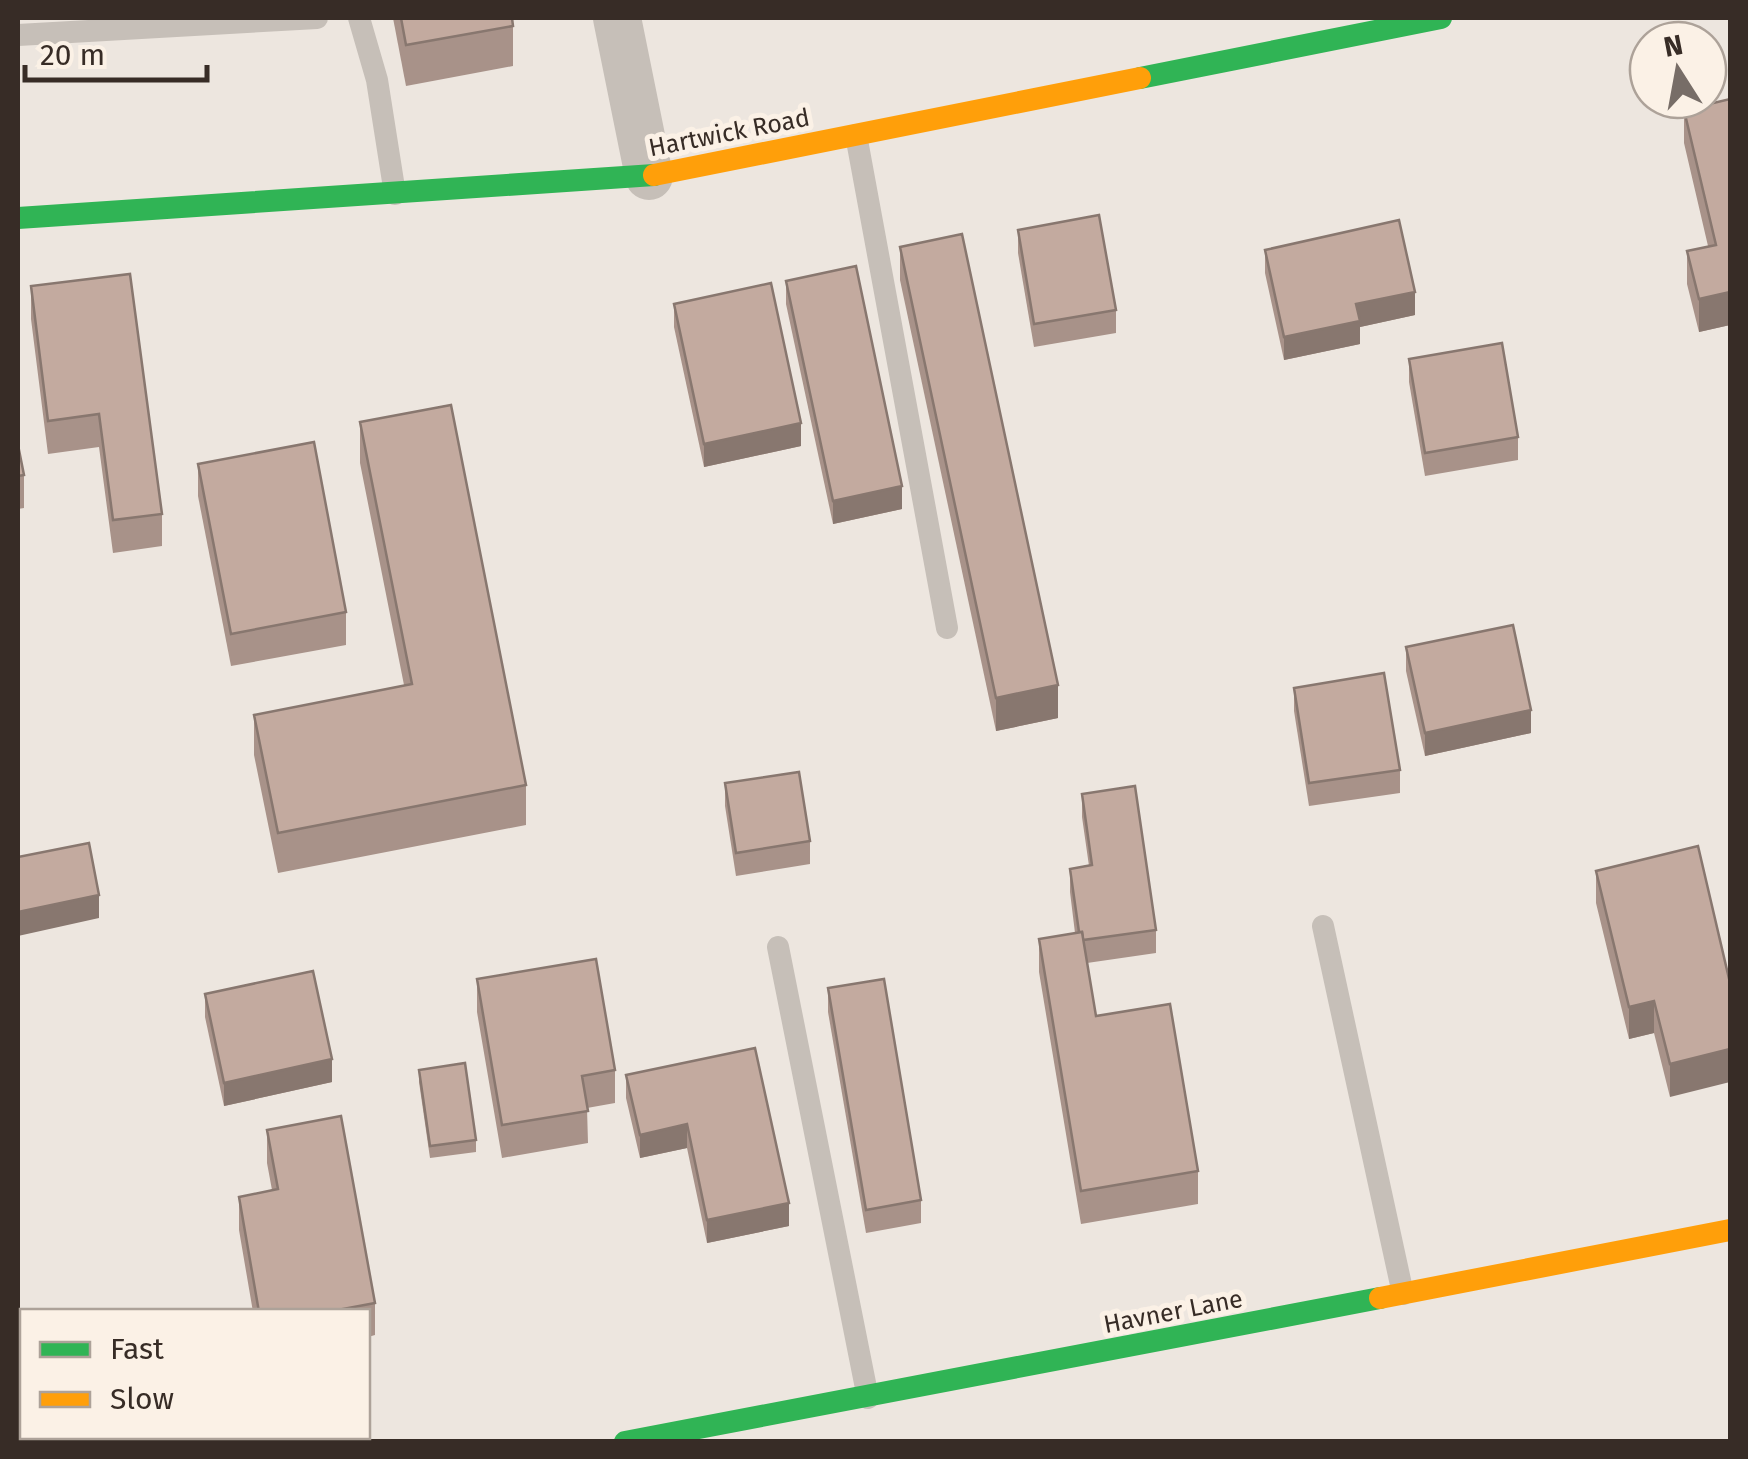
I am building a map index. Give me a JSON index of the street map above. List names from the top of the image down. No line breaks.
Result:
{"streets":{"street":["Hartwick Road","Havner Lane"]},"legend":["Fast","Slow"],"scale_bar":"20 m","north":"top"}
